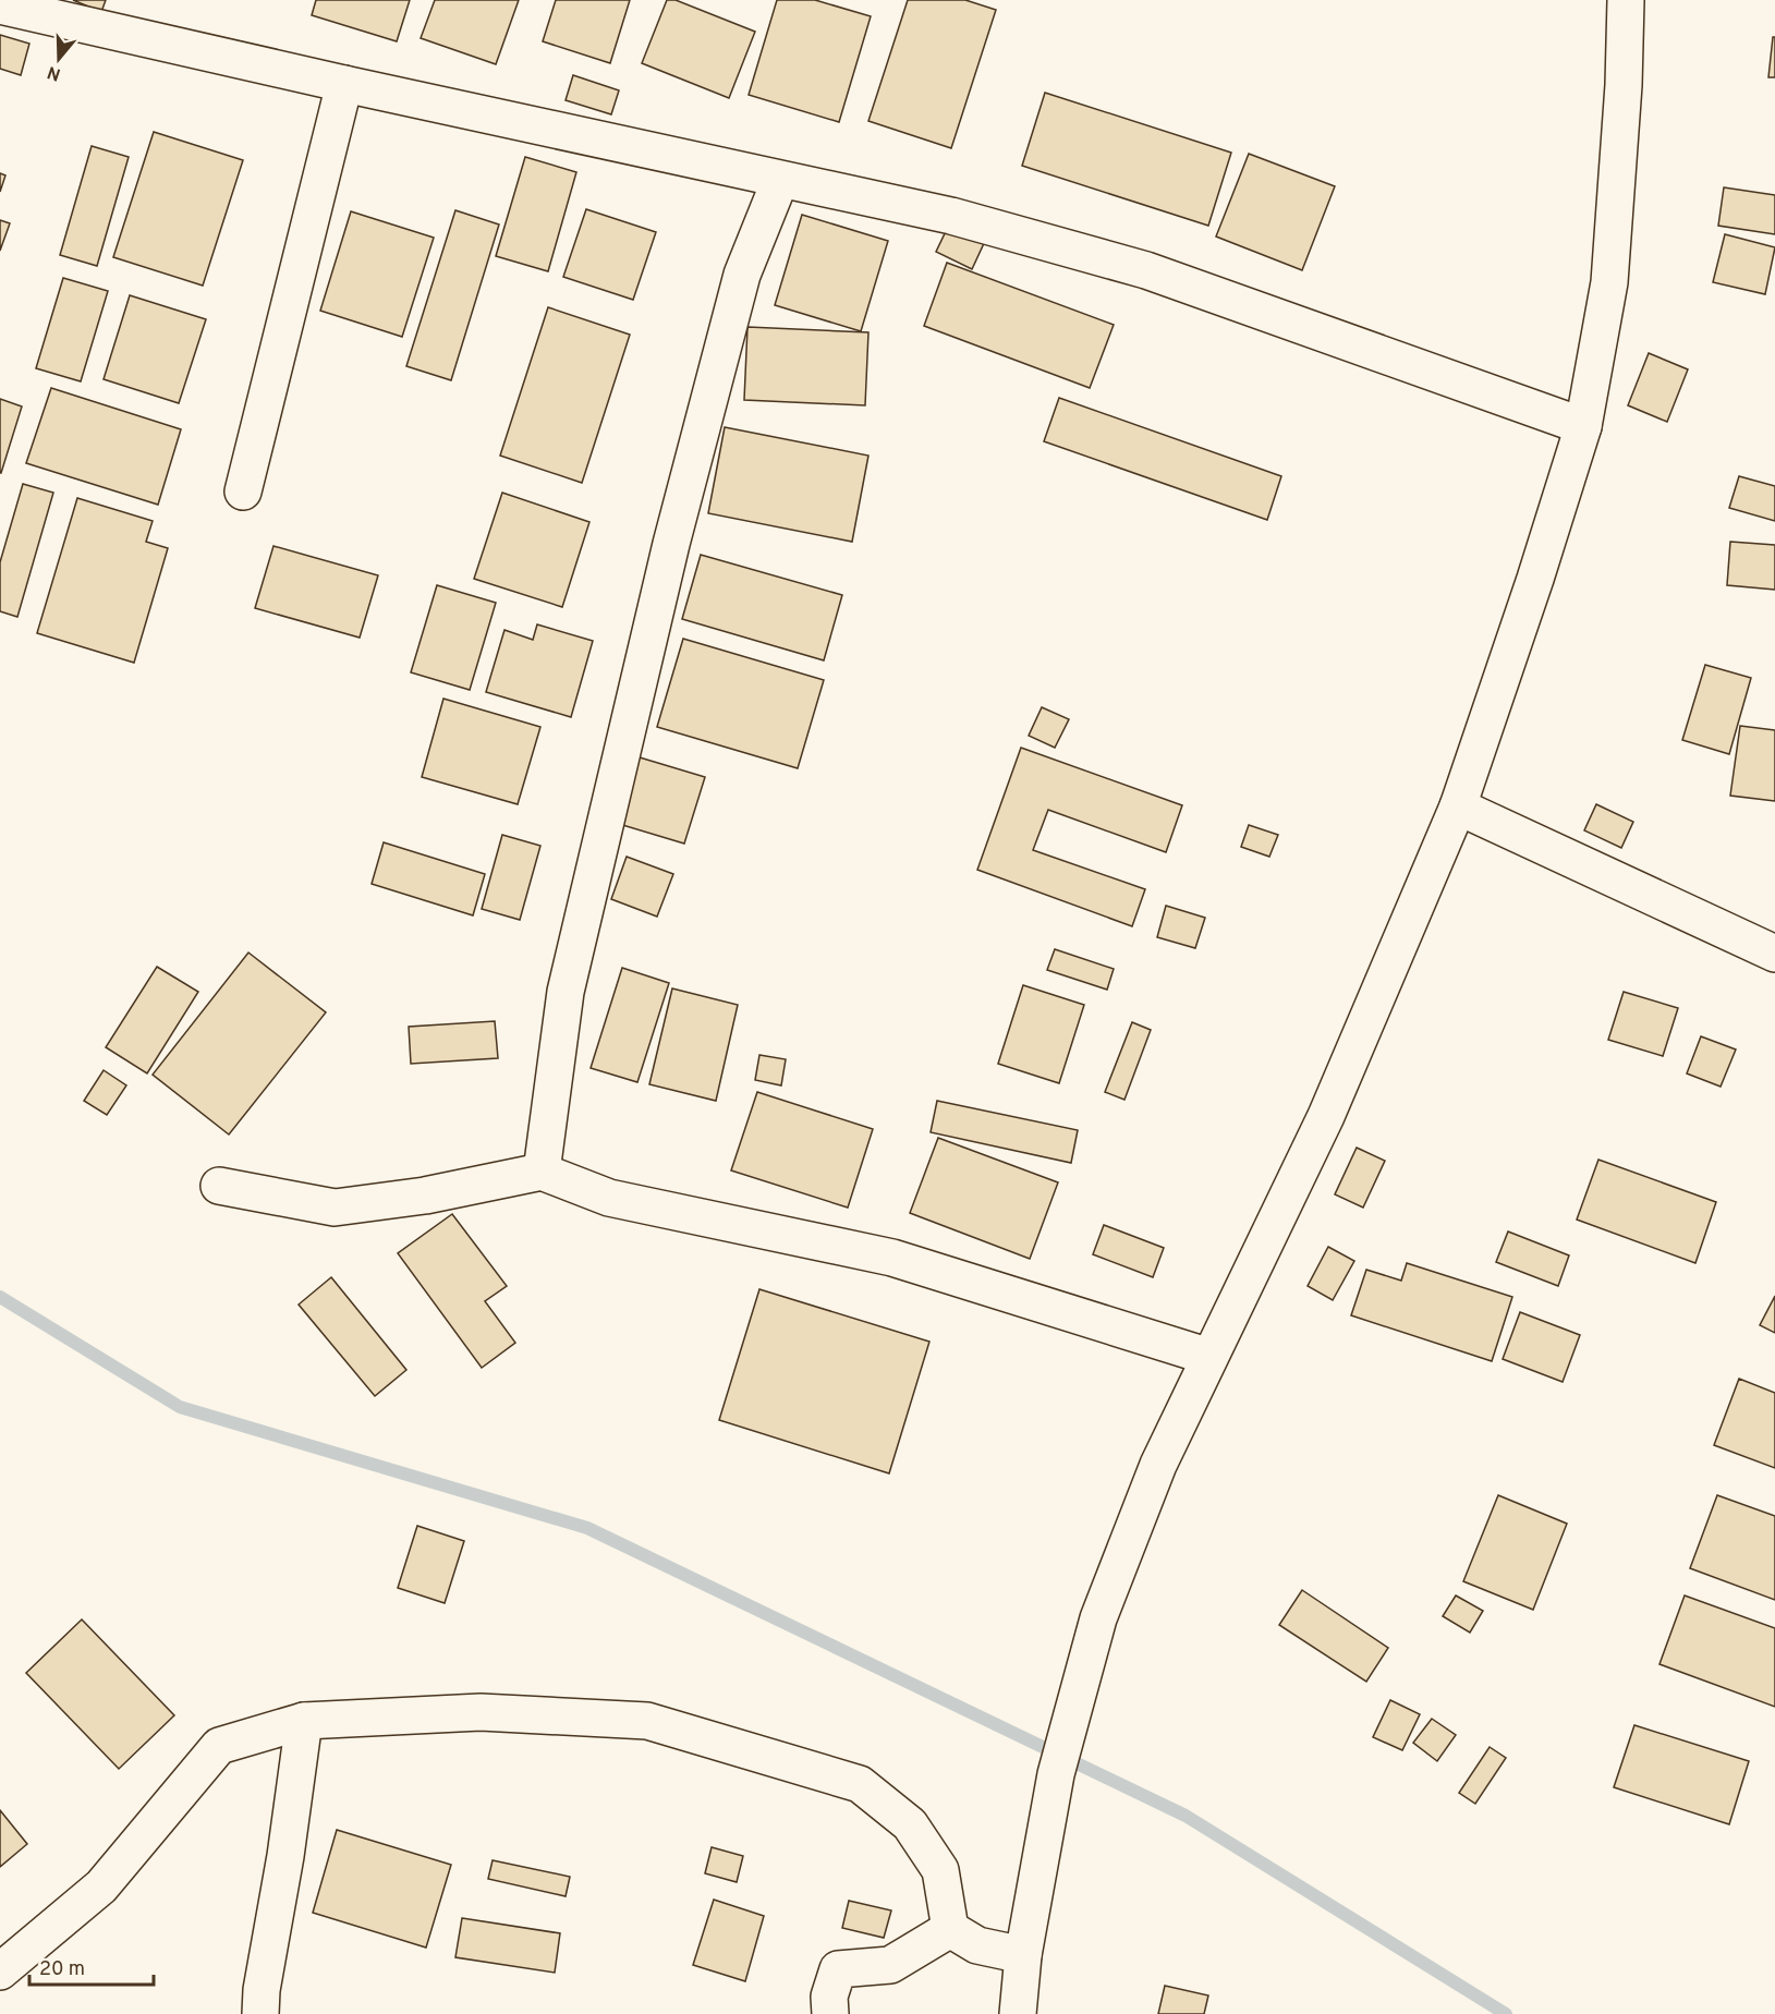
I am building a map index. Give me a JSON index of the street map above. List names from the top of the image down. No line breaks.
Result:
{"scale_bar":"20 m","north":"bottom"}
